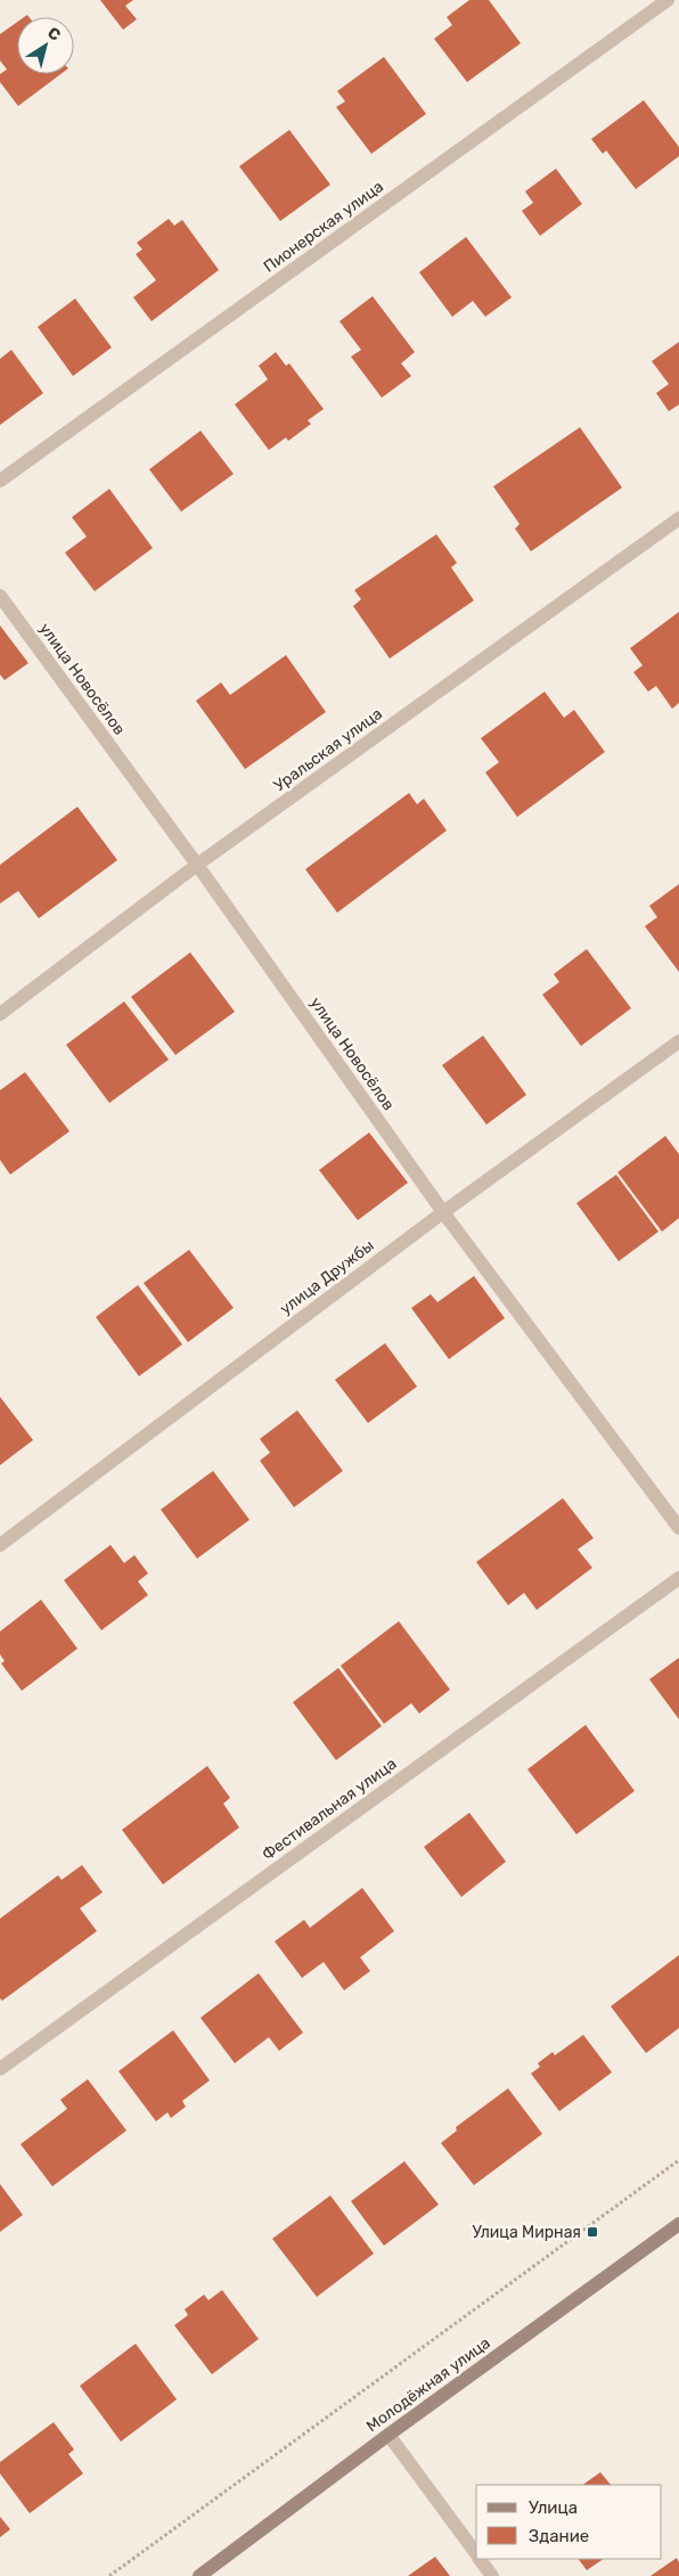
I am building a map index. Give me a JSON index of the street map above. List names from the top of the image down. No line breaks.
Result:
{"streets":{"street":["Пионерская улица","улица Новосёлов","Уральская улица","улица Дружбы","Фестивальная улица","Молодёжная улица"]},"crossings":[["улица Новосёлов","Уральская улица"],["улица Новосёлов","улица Дружбы"]],"places":{"transit":["Улица Мирная"]},"legend":["Улица","Здание"],"north":"top right"}
